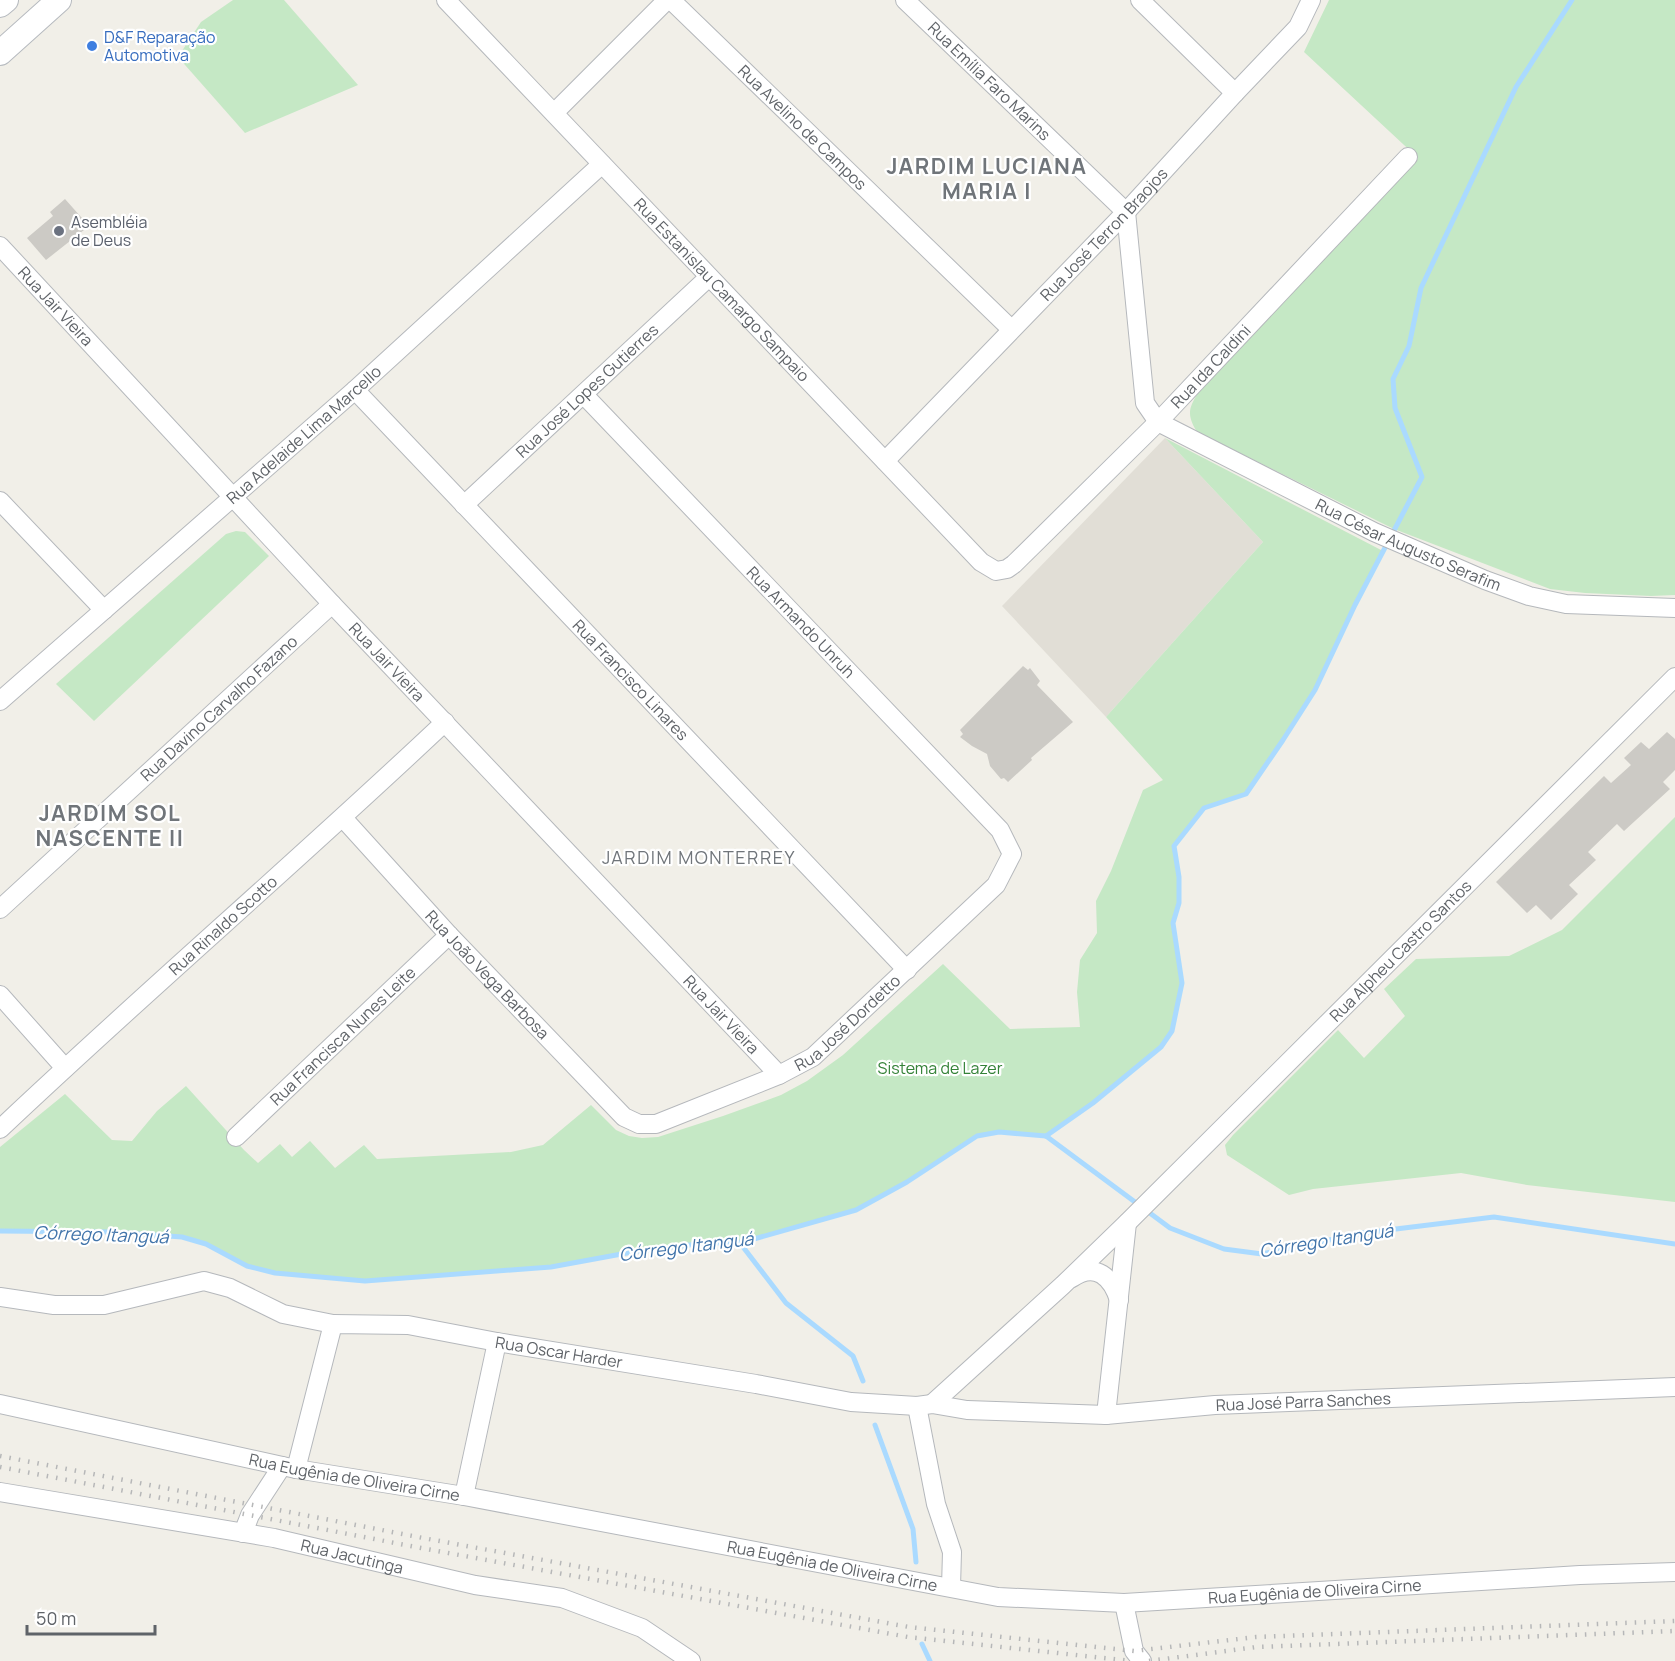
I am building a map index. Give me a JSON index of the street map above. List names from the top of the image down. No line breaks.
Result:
{"streets":{"street":["Rua Emília Faro Marins","Rua Avelino de Campos","Rua José Terron Braojos","Rua Estanislau Camargo Sampaio","Rua Jair Vieira","Rua Ida Caldini","Rua José Lopes Gutierres","Rua Adelaide Lima Marcello","Rua César Augusto Serafim","Rua Armando Unruh","Rua Francisco Linares","Rua Davino Carvalho Fazano","Rua Rinaldo Scotto","Rua Alpheu Castro Santos","Rua João Vega Barbosa","Rua José Dordetto","Rua Francisca Nunes Leite","Rua Oscar Harder","Rua José Parra Sanches","Rua Eugênia de Oliveira Cirne","Rua Jacutinga"]},"crossings":[["Rua Emília Faro Marins","Rua José Terron Braojos"],["Rua Avelino de Campos","Rua José Terron Braojos"],["Rua José Terron Braojos","Rua Estanislau Camargo Sampaio"],["Rua Estanislau Camargo Sampaio","Rua Ida Caldini"],["Rua Estanislau Camargo Sampaio","Rua José Lopes Gutierres"],["Rua Estanislau Camargo Sampaio","Rua Adelaide Lima Marcello"],["Rua Jair Vieira","Rua Adelaide Lima Marcello"],["Rua Jair Vieira","Rua Davino Carvalho Fazano"],["Rua Jair Vieira","Rua Rinaldo Scotto"],["Rua Jair Vieira","Rua José Dordetto"],["Rua Ida Caldini","Rua César Augusto Serafim"],["Rua José Lopes Gutierres","Rua Armando Unruh"],["Rua José Lopes Gutierres","Rua Francisco Linares"],["Rua Adelaide Lima Marcello","Rua Francisco Linares"],["Rua Armando Unruh","Rua José Dordetto"],["Rua Francisco Linares","Rua José Dordetto"],["Rua Rinaldo Scotto","Rua João Vega Barbosa"],["Rua Alpheu Castro Santos","Rua Oscar Harder"],["Rua Alpheu Castro Santos","Rua José Parra Sanches"],["Rua João Vega Barbosa","Rua José Dordetto"],["Rua João Vega Barbosa","Rua Francisca Nunes Leite"],["Rua Oscar Harder","Rua José Parra Sanches"]],"districts":["JARDIM LUCIANA MARIA I","JARDIM SOL NASCENTE II","JARDIM MONTERREY"],"water":["Córrego Itanguá"],"parks":["Sistema de Lazer"],"places":["D&F Reparação Automotiva","Asembléia de Deus"],"scale_bar":"50 m"}
